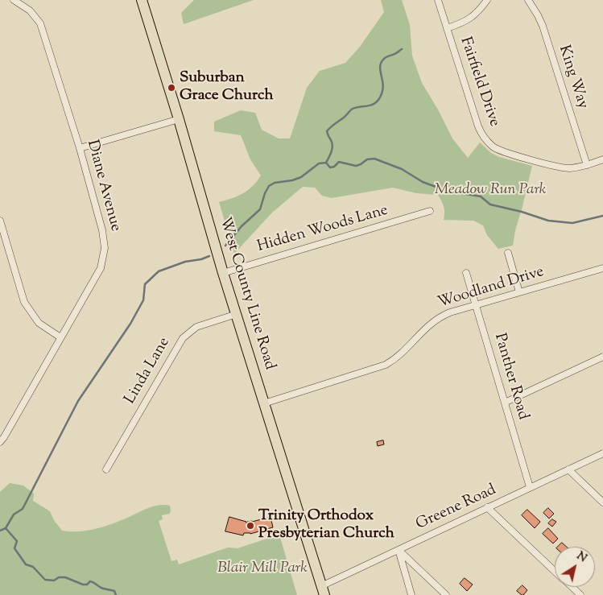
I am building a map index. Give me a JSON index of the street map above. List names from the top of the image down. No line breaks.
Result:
{"streets":{"main road":["West County Line Road"],"street":["King Way","Fairfield Drive","Diane Avenue","Hidden Woods Lane","Woodland Drive","Linda Lane","Panther Road","Greene Road"]},"crossings":[["King Way","Fairfield Drive"],["Hidden Woods Lane","West County Line Road"],["Woodland Drive","West County Line Road"],["Woodland Drive","Panther Road"],["West County Line Road","Linda Lane"],["West County Line Road","Greene Road"],["Panther Road","Greene Road"]],"parks":["Meadow Run Park","Blair Mill Park"],"places":["Suburban Grace Church","Trinity Orthodox Presbyterian Church"],"north":"top right"}
